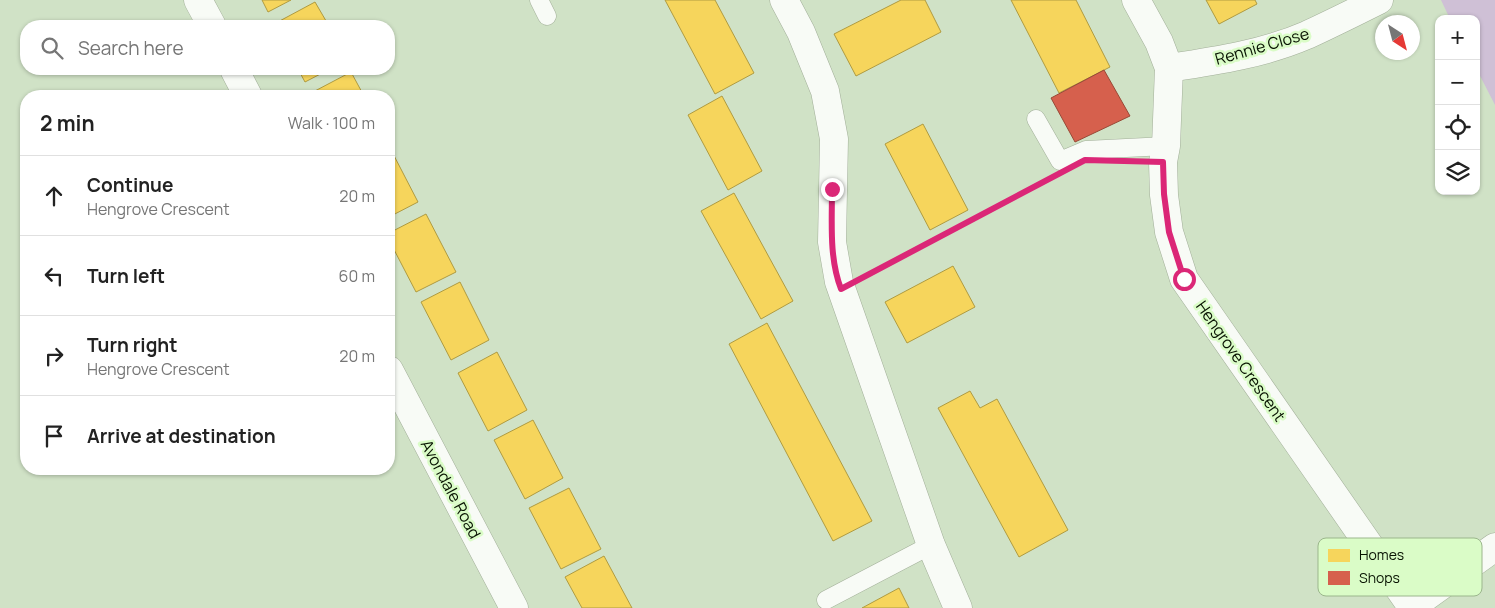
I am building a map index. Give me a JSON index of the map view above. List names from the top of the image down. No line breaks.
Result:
{"streets":{"street":["Rennie Close","Hengrove Crescent","Avondale Road"]},"crossings":[["Rennie Close","Hengrove Crescent"]],"legend":["Homes","Shops"],"north":"bottom right","page":{"map_buttons":["+","−"],"search":"Search here","heading":["2 min","Walk · 100 m"],"list":[["Continue","Hengrove Crescent","20 m"],["Turn left","60 m"],["Turn right","Hengrove Crescent","20 m"],"Arrive at destination"]}}
